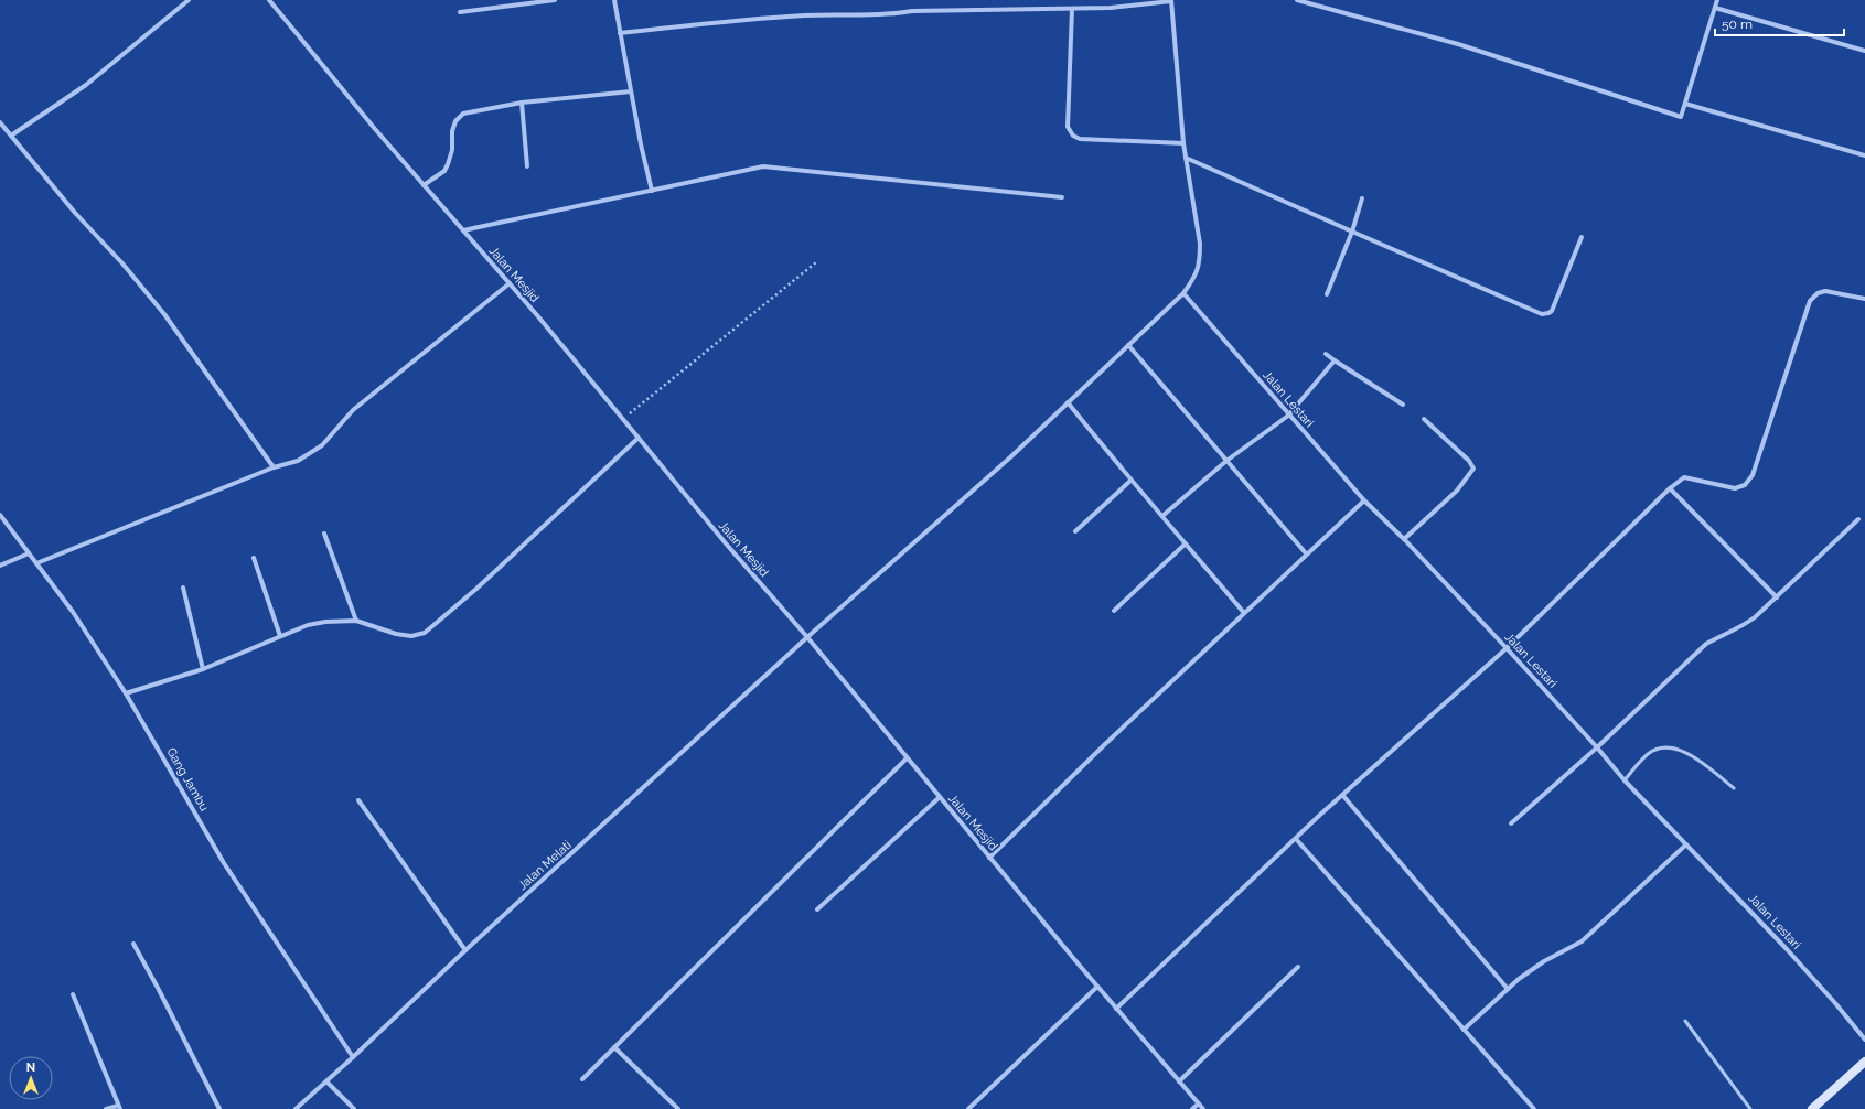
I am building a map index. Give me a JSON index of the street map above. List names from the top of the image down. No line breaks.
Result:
{"streets":{"street":["Jalan Mesjid","Jalan Lestari","Gang Jambu","Jalan Melati"]},"crossings":[["Jalan Mesjid","Jalan Melati"],["Jalan Lestari","Jalan Melati"],["Gang Jambu","Jalan Melati"]],"scale_bar":"50 m","north":"top"}
